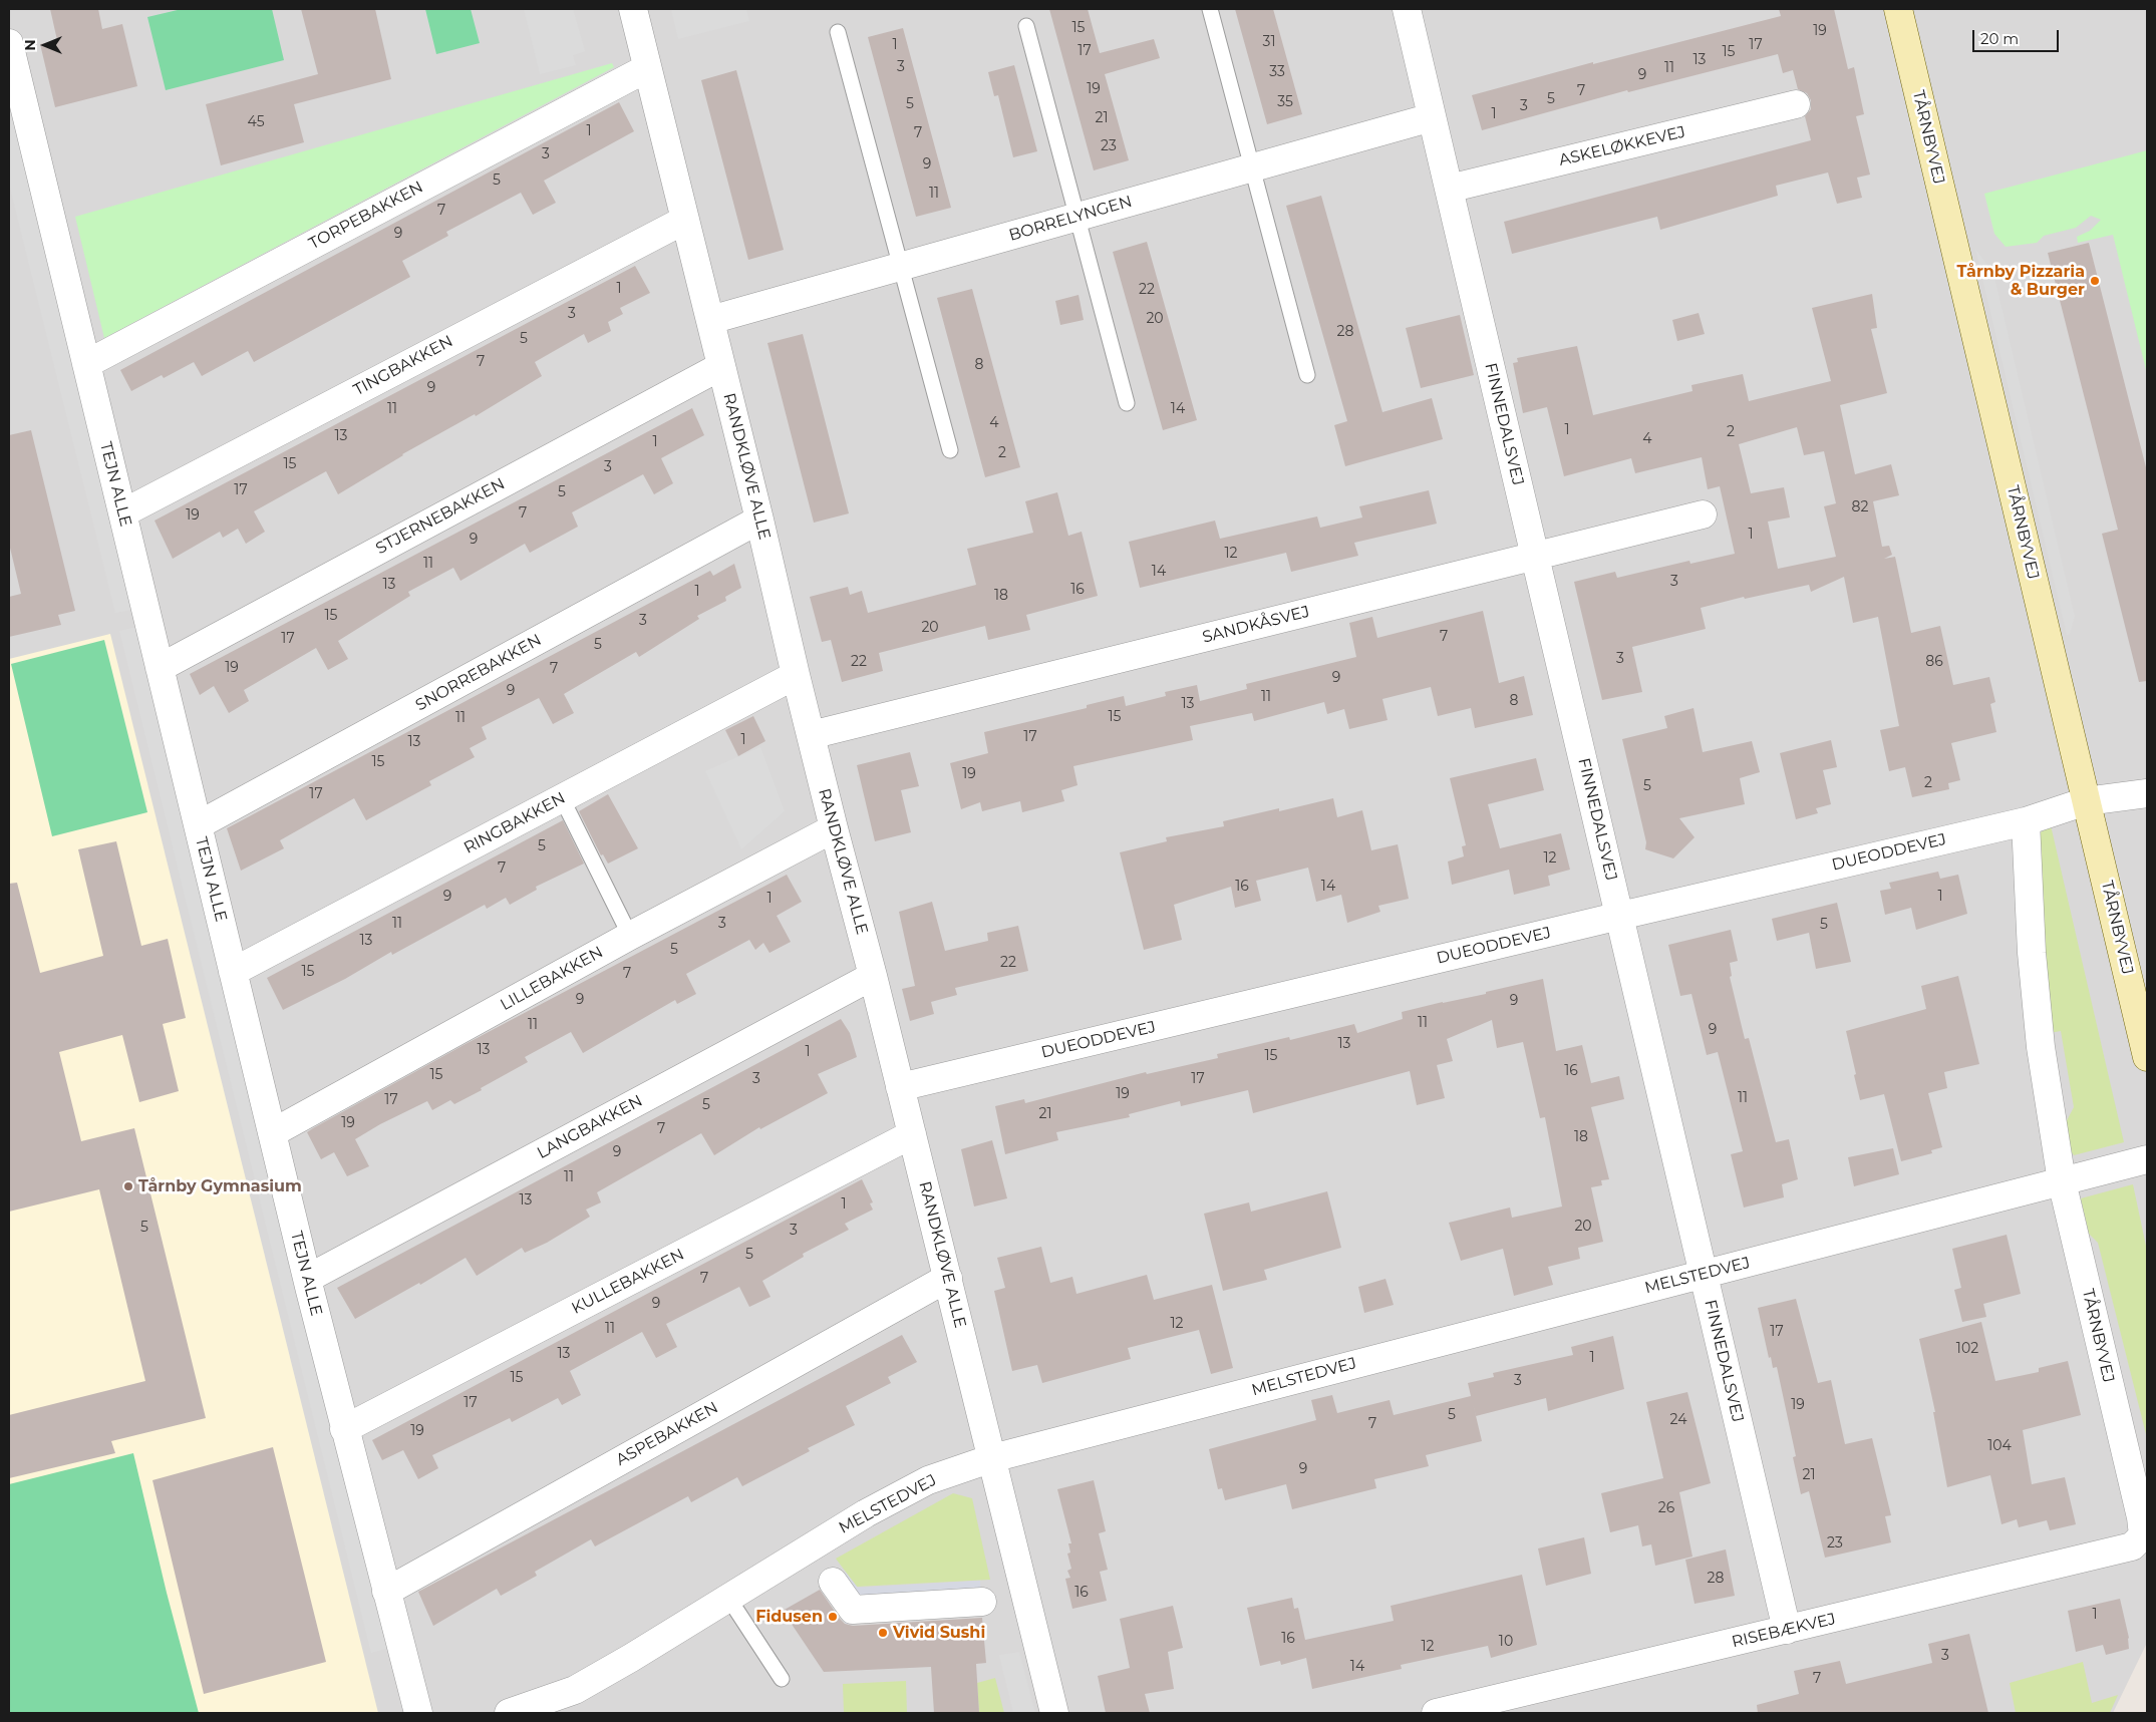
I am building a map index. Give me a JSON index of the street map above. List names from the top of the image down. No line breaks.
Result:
{"streets":{"street":["TÅRNBYVEJ","ASKELØKKEVEJ","TORPEBAKKEN","BORRELYNGEN","TINGBAKKEN","FINNEDALSVEJ","RANDKLØVE ALLE","TEJN ALLE","STJERNEBAKKEN","SANDKÅSVEJ","SNORREBAKKEN","RINGBAKKEN","DUEODDEVEJ","LILLEBAKKEN","LANGBAKKEN","MELSTEDVEJ","KULLEBAKKEN","ASPEBAKKEN","RISEBÆKVEJ"]},"crossings":[["TÅRNBYVEJ","DUEODDEVEJ"],["TÅRNBYVEJ","MELSTEDVEJ"],["TÅRNBYVEJ","RISEBÆKVEJ"],["ASKELØKKEVEJ","FINNEDALSVEJ"],["TORPEBAKKEN","RANDKLØVE ALLE"],["TORPEBAKKEN","TEJN ALLE"],["BORRELYNGEN","FINNEDALSVEJ"],["BORRELYNGEN","RANDKLØVE ALLE"],["TINGBAKKEN","RANDKLØVE ALLE"],["TINGBAKKEN","TEJN ALLE"],["FINNEDALSVEJ","SANDKÅSVEJ"],["FINNEDALSVEJ","DUEODDEVEJ"],["FINNEDALSVEJ","MELSTEDVEJ"],["FINNEDALSVEJ","RISEBÆKVEJ"],["RANDKLØVE ALLE","STJERNEBAKKEN"],["RANDKLØVE ALLE","SANDKÅSVEJ"],["RANDKLØVE ALLE","SNORREBAKKEN"],["RANDKLØVE ALLE","RINGBAKKEN"],["RANDKLØVE ALLE","DUEODDEVEJ"],["RANDKLØVE ALLE","LILLEBAKKEN"],["RANDKLØVE ALLE","LANGBAKKEN"],["RANDKLØVE ALLE","MELSTEDVEJ"],["RANDKLØVE ALLE","KULLEBAKKEN"],["RANDKLØVE ALLE","ASPEBAKKEN"],["TEJN ALLE","STJERNEBAKKEN"],["TEJN ALLE","SNORREBAKKEN"],["TEJN ALLE","RINGBAKKEN"],["TEJN ALLE","LILLEBAKKEN"],["TEJN ALLE","LANGBAKKEN"],["TEJN ALLE","KULLEBAKKEN"],["TEJN ALLE","ASPEBAKKEN"]],"places":["Tårnby Pizzaria & Burger","Tårnby Gymnasium","Fidusen","Vivid Sushi"],"house_numbers":["15","19","31","1","17","17","15","13","3","11","33","9","19","7","5","35","5","3","1","21","45","1","7","23","3","9","5","11","7","9","1","22","3","20","28","5","7","8","9","11","14","4","1","2","13","4","1","2","15","3","17","5","82","7","19","1","9","12","11","14","3","13","16","1","18","15","3","20","7","17","5","3","22","86","19","7","9","9","11","8","13","15","11","17","1","13","15","19","2","5","17","5","12","7","16","14","9","1","1","11","3","5","13","5","22","15","7","9","9","11","11","9","13","13","1","15","16","15","3","17","19","11","17","5","21","19","7","18","9","11","13","1","20","5","3","5","7","9","12","11","17","102","13","1","15","3","17","19","5","24","7","19","104","9","21","26","23","28","16","1","16","10","12","3","14","7"],"scale_bar":"20 m","north":"left"}
